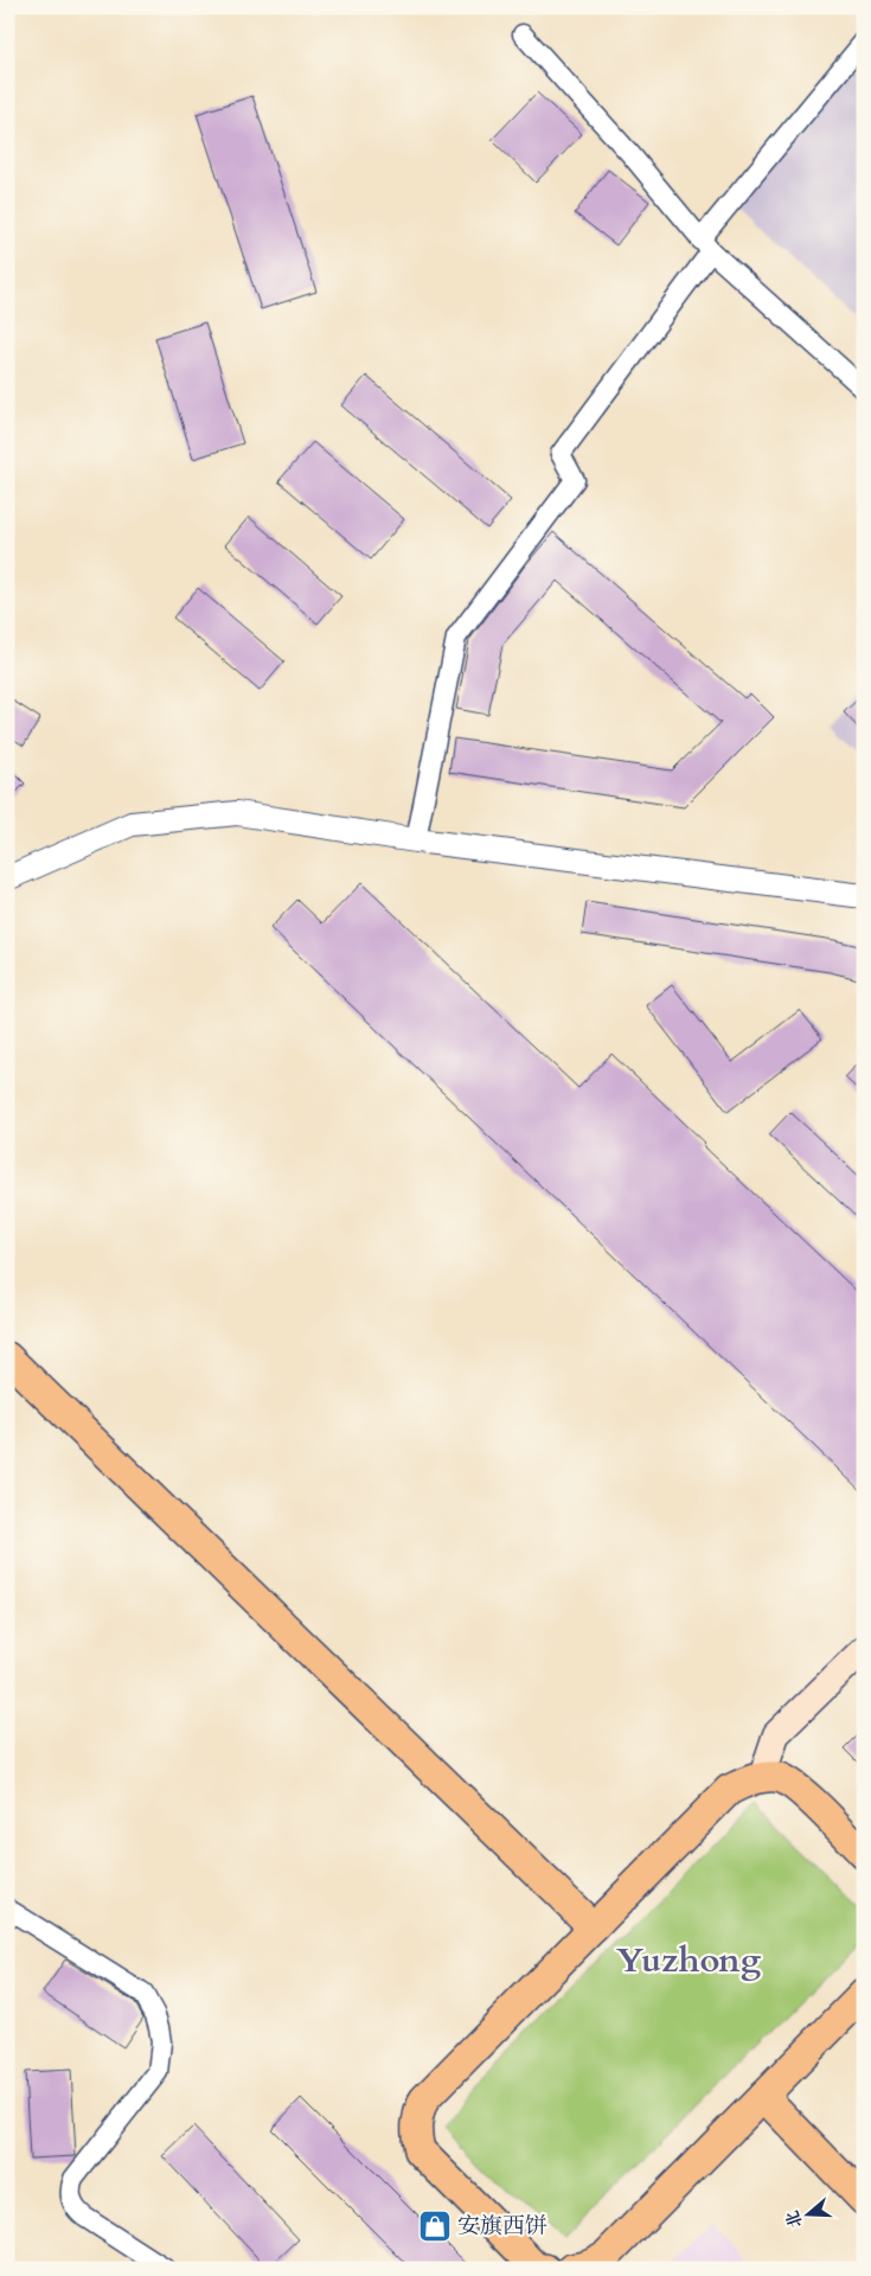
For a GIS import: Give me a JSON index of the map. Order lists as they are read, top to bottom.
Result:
{
  "districts": ["Yuzhong"],
  "places": {
    "shop": ["安旗西饼"]
  },
  "north": "left"
}
